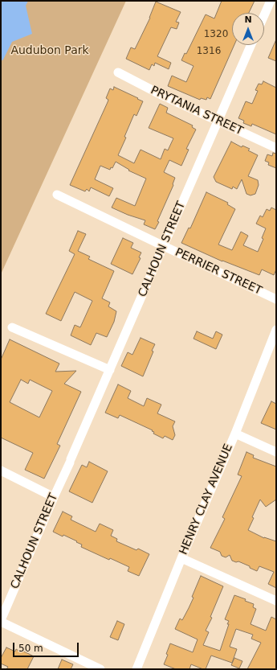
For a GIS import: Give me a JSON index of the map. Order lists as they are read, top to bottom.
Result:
{
  "streets": {
    "street": [
      "PRYTANIA STREET",
      "CALHOUN STREET",
      "PERRIER STREET",
      "HENRY CLAY AVENUE"
    ]
  },
  "crossings": [
    ["PRYTANIA STREET", "CALHOUN STREET"],
    ["CALHOUN STREET", "PERRIER STREET"]
  ],
  "parks": ["Audubon Park"],
  "house_numbers": ["1320", "1316"],
  "scale_bar": "50 m",
  "north": "top"
}
